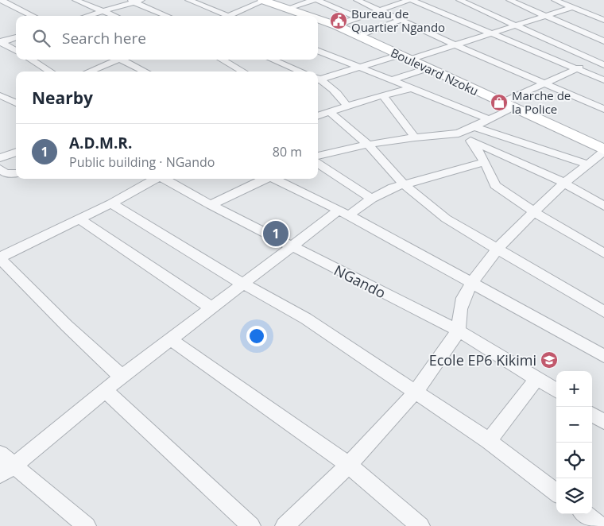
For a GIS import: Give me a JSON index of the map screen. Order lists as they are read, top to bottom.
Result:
{
  "streets": {
    "street": ["Boulevard Nzoku", "NGando"]
  },
  "places": {
    "public building": ["Bureau de Quartier Ngando"],
    "shop": ["Marche de la Police"],
    "school or university": ["Ecole EP6 Kikimi"]
  },
  "page": {
    "search": "Search here",
    "heading": "Nearby",
    "list": [
      {
        "mark": "1",
        "name": "A.D.M.R.",
        "note": "Public building · NGando",
        "value": "80 m"
      }
    ],
    "pins": "1",
    "map_buttons": ["+", "−"]
  }
}
